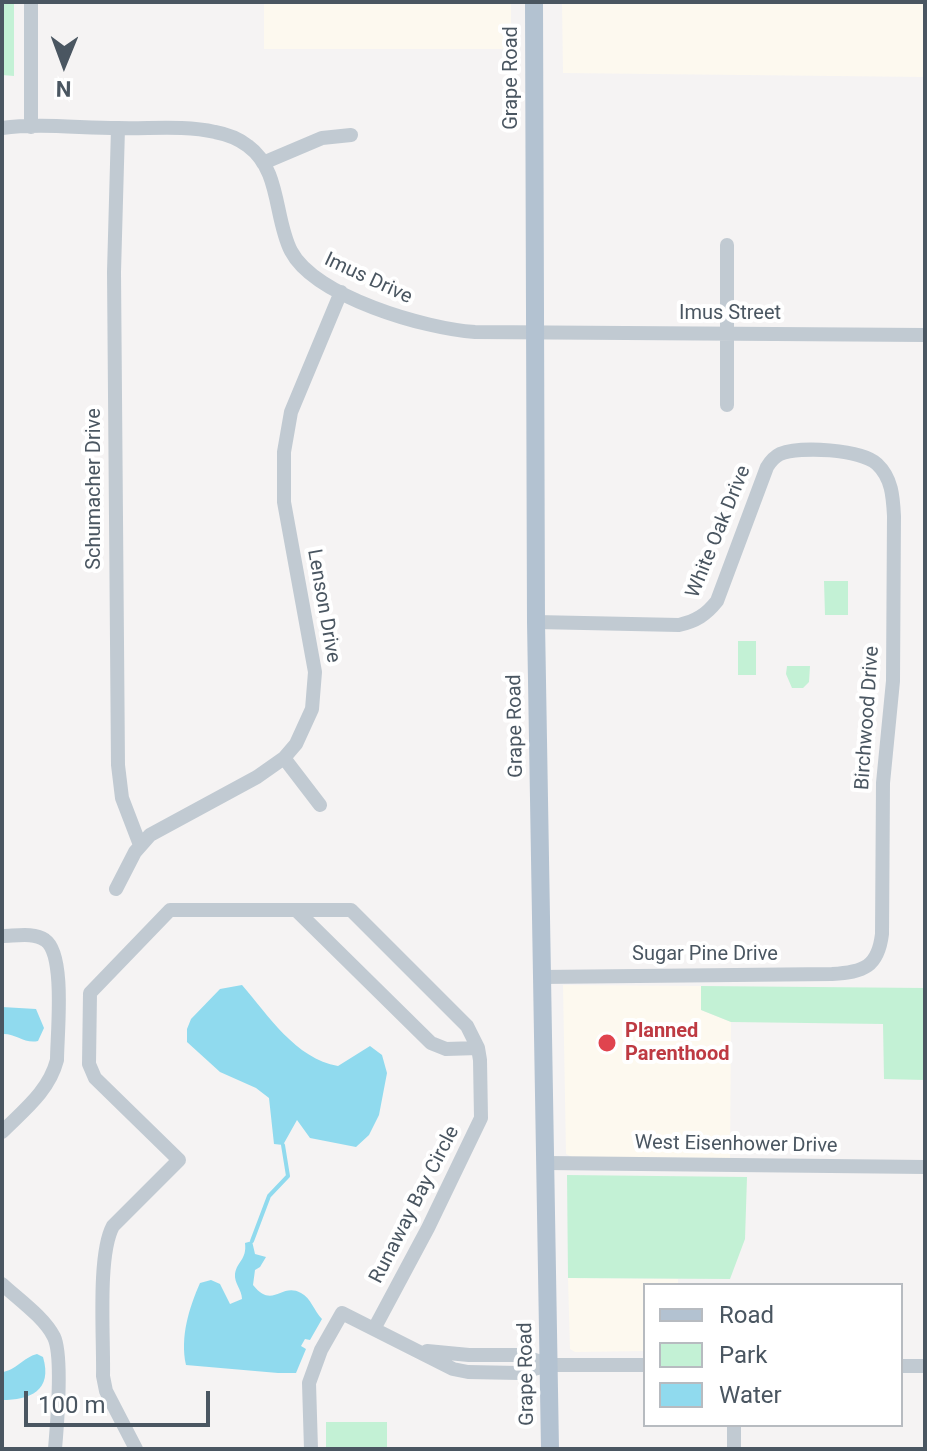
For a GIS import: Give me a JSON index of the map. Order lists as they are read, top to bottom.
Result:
{
  "streets": {
    "main road": ["Grape Road"],
    "street": [
      "Imus Drive",
      "Imus Street",
      "Schumacher Drive",
      "White Oak Drive",
      "Lenson Drive",
      "Birchwood Drive",
      "Sugar Pine Drive",
      "West Eisenhower Drive",
      "Runaway Bay Circle"
    ]
  },
  "crossings": [
    ["Grape Road", "Imus Drive"],
    ["Grape Road", "Imus Street"],
    ["Grape Road", "White Oak Drive"],
    ["Grape Road", "Sugar Pine Drive"],
    ["Grape Road", "West Eisenhower Drive"],
    ["Imus Drive", "Imus Street"],
    ["Imus Drive", "Schumacher Drive"],
    ["Imus Drive", "Lenson Drive"],
    ["Schumacher Drive", "Lenson Drive"],
    ["White Oak Drive", "Birchwood Drive"],
    ["Birchwood Drive", "Sugar Pine Drive"]
  ],
  "places": ["Planned Parenthood"],
  "legend": ["Road", "Park", "Water"],
  "scale_bar": "100 m",
  "north": "bottom"
}
